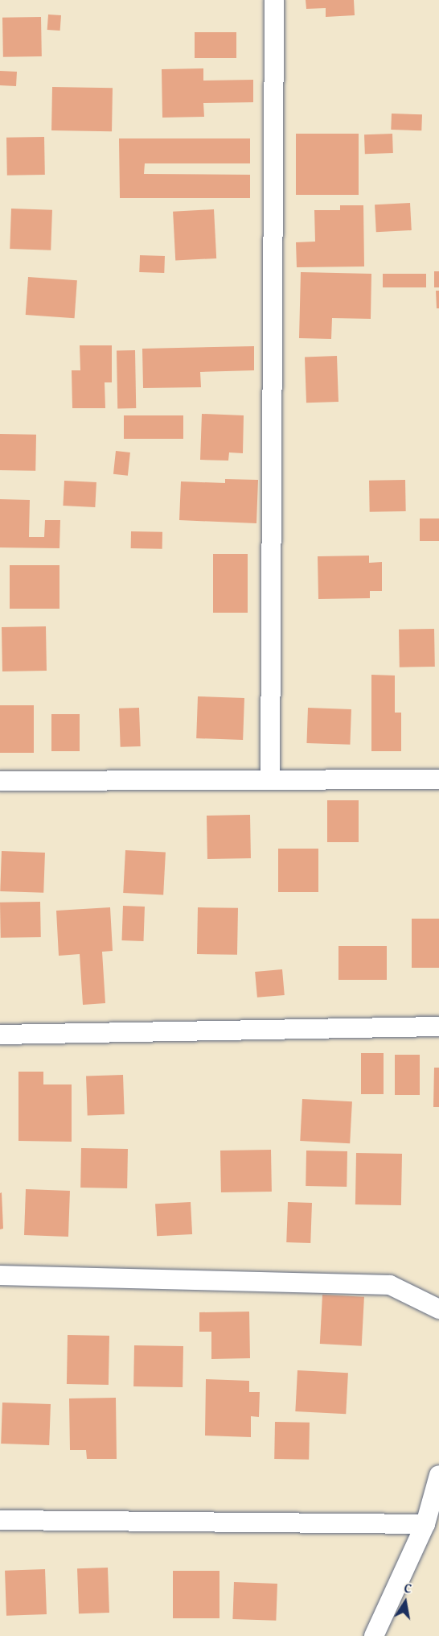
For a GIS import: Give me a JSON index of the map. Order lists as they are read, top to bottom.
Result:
{
  "north": "top"
}
